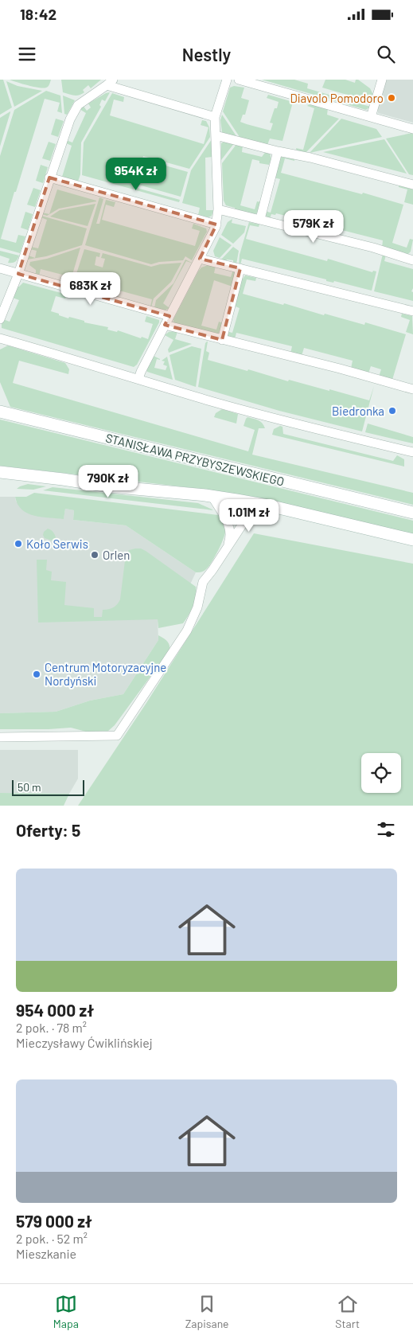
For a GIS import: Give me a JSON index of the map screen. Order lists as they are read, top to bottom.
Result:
{
  "streets": {
    "street": ["STANISŁAWA PRZYBYSZEWSKIEGO"]
  },
  "places": [
    "Diavolo Pomodoro",
    "Biedronka",
    "Koło Serwis",
    "Orlen",
    "Centrum Motoryzacyjne Nordyński"
  ],
  "scale_bar": "50 m",
  "page": {
    "status": "18:42",
    "header": "Nestly",
    "price": [
      "954K zł",
      "579K zł",
      "683K zł",
      "790K zł",
      "1.01M zł"
    ],
    "scale": "50 m",
    "heading": "Oferty: 5",
    "list": [
      {
        "name": "954 000 zł",
        "note": "2 pok. · 78 m² · Mieczysławy Ćwiklińskiej"
      },
      {
        "name": "579 000 zł",
        "note": "2 pok. · 52 m² · Mieszkanie"
      }
    ],
    "tabs": ["Mapa", "Zapisane", "Start"]
  }
}
